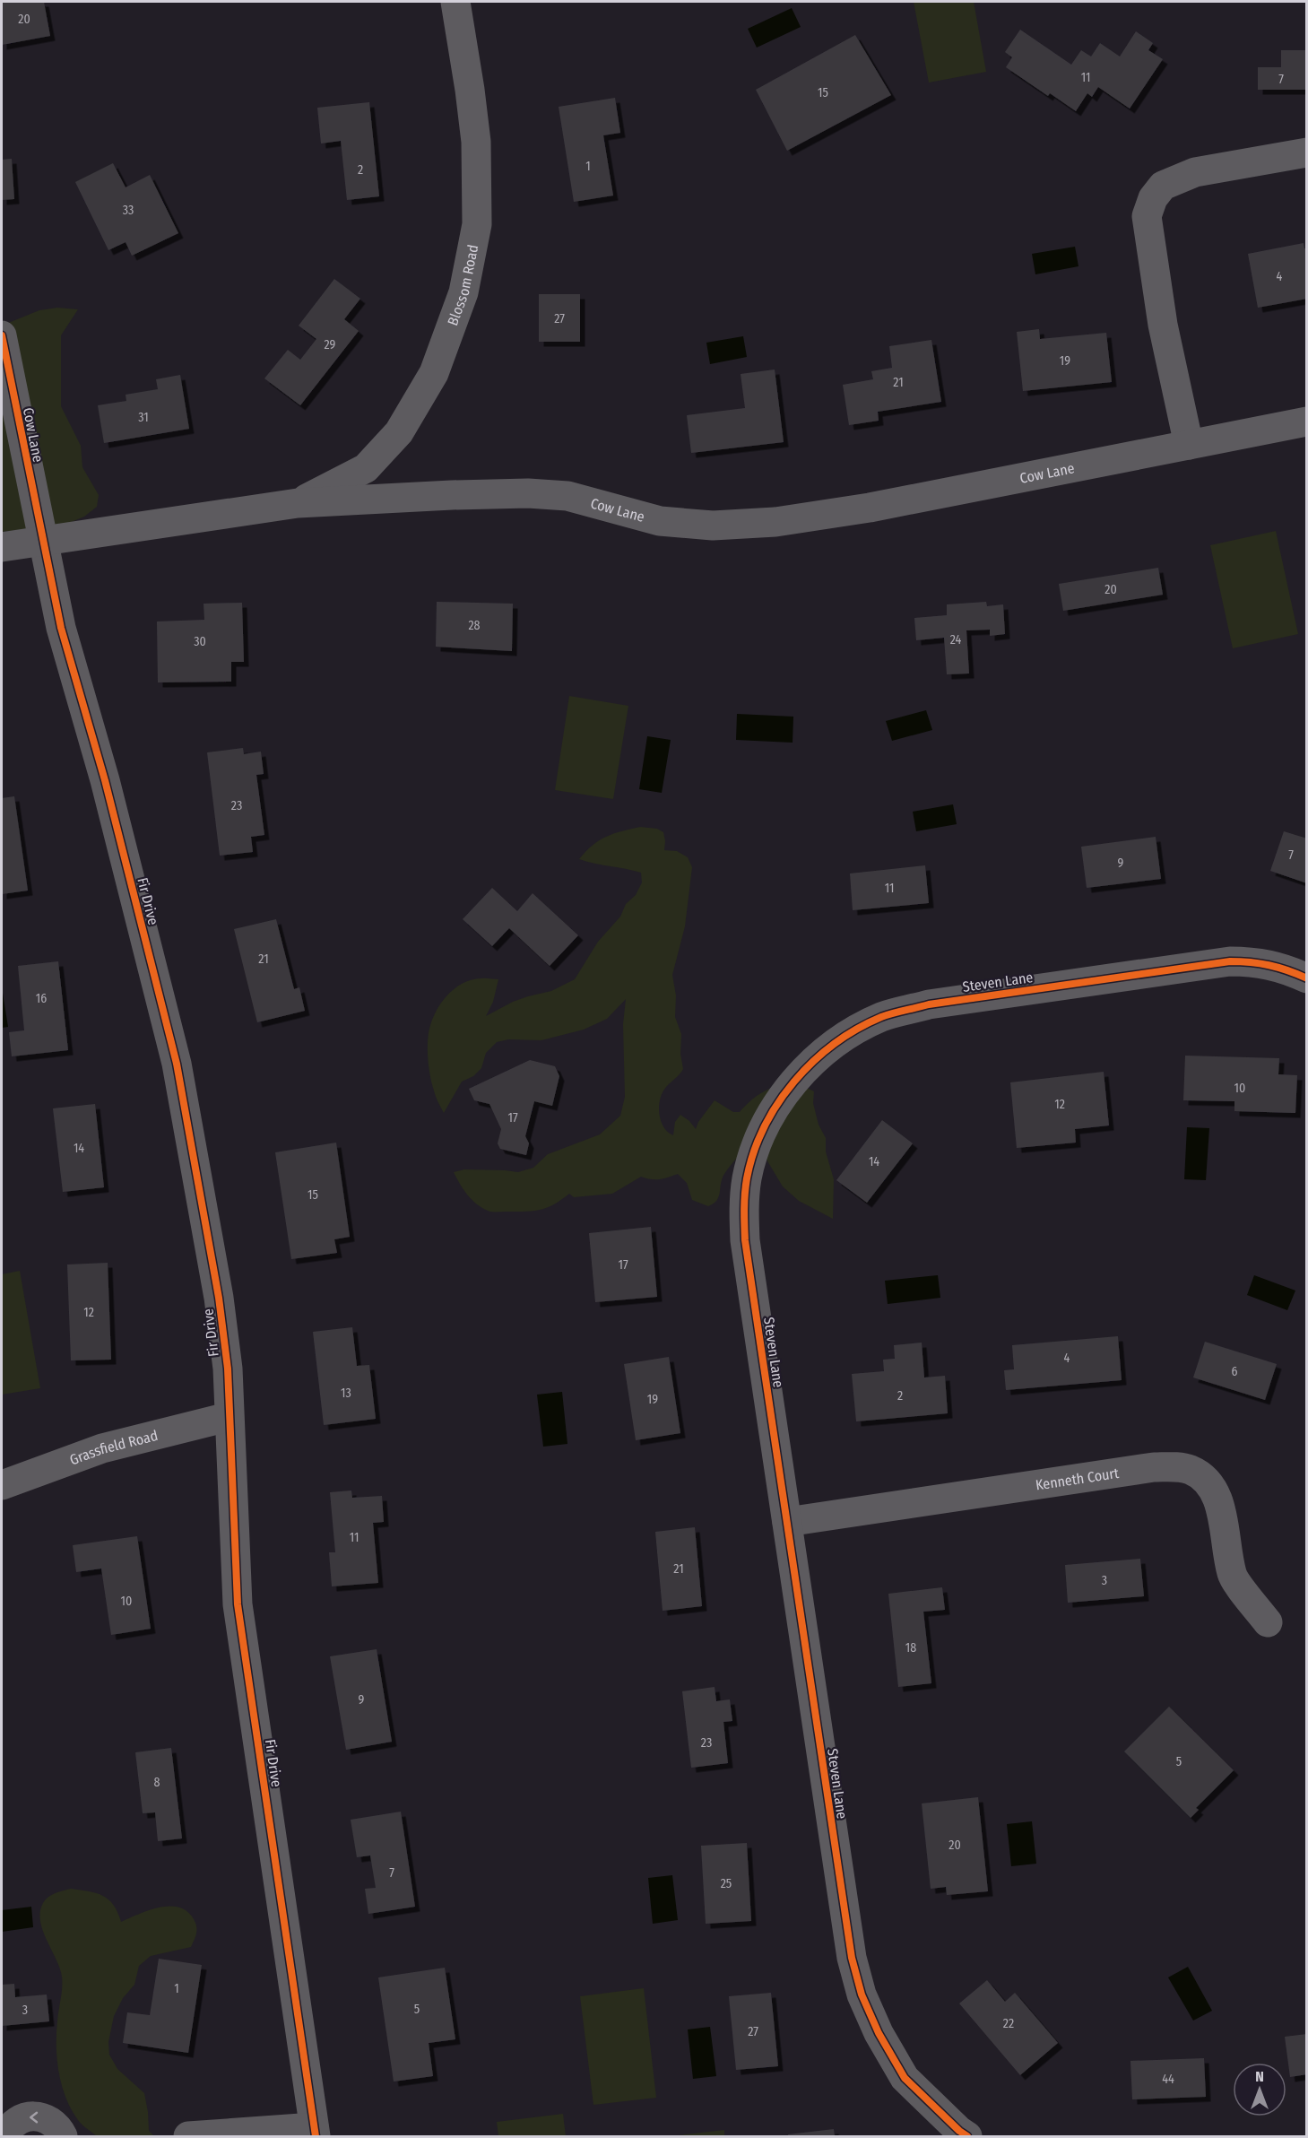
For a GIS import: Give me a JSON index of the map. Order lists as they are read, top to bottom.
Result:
{
  "streets": {
    "street": [
      "Blossom Road",
      "Cow Lane",
      "Fir Drive",
      "Steven Lane",
      "Grassfield Road",
      "Kenneth Court"
    ]
  },
  "crossings": [
    ["Blossom Road", "Cow Lane"],
    ["Cow Lane", "Fir Drive"],
    ["Fir Drive", "Grassfield Road"],
    ["Steven Lane", "Kenneth Court"]
  ],
  "house_numbers": [
    "20",
    "11",
    "7",
    "15",
    "1",
    "2",
    "33",
    "4",
    "27",
    "29",
    "19",
    "21",
    "31",
    "20",
    "28",
    "24",
    "30",
    "23",
    "7",
    "9",
    "11",
    "21",
    "16",
    "10",
    "12",
    "17",
    "14",
    "14",
    "15",
    "17",
    "12",
    "4",
    "6",
    "13",
    "2",
    "19",
    "11",
    "21",
    "3",
    "10",
    "18",
    "9",
    "23",
    "5",
    "8",
    "20",
    "7",
    "25",
    "1",
    "5",
    "3",
    "22",
    "27",
    "44"
  ],
  "north": "top"
}
